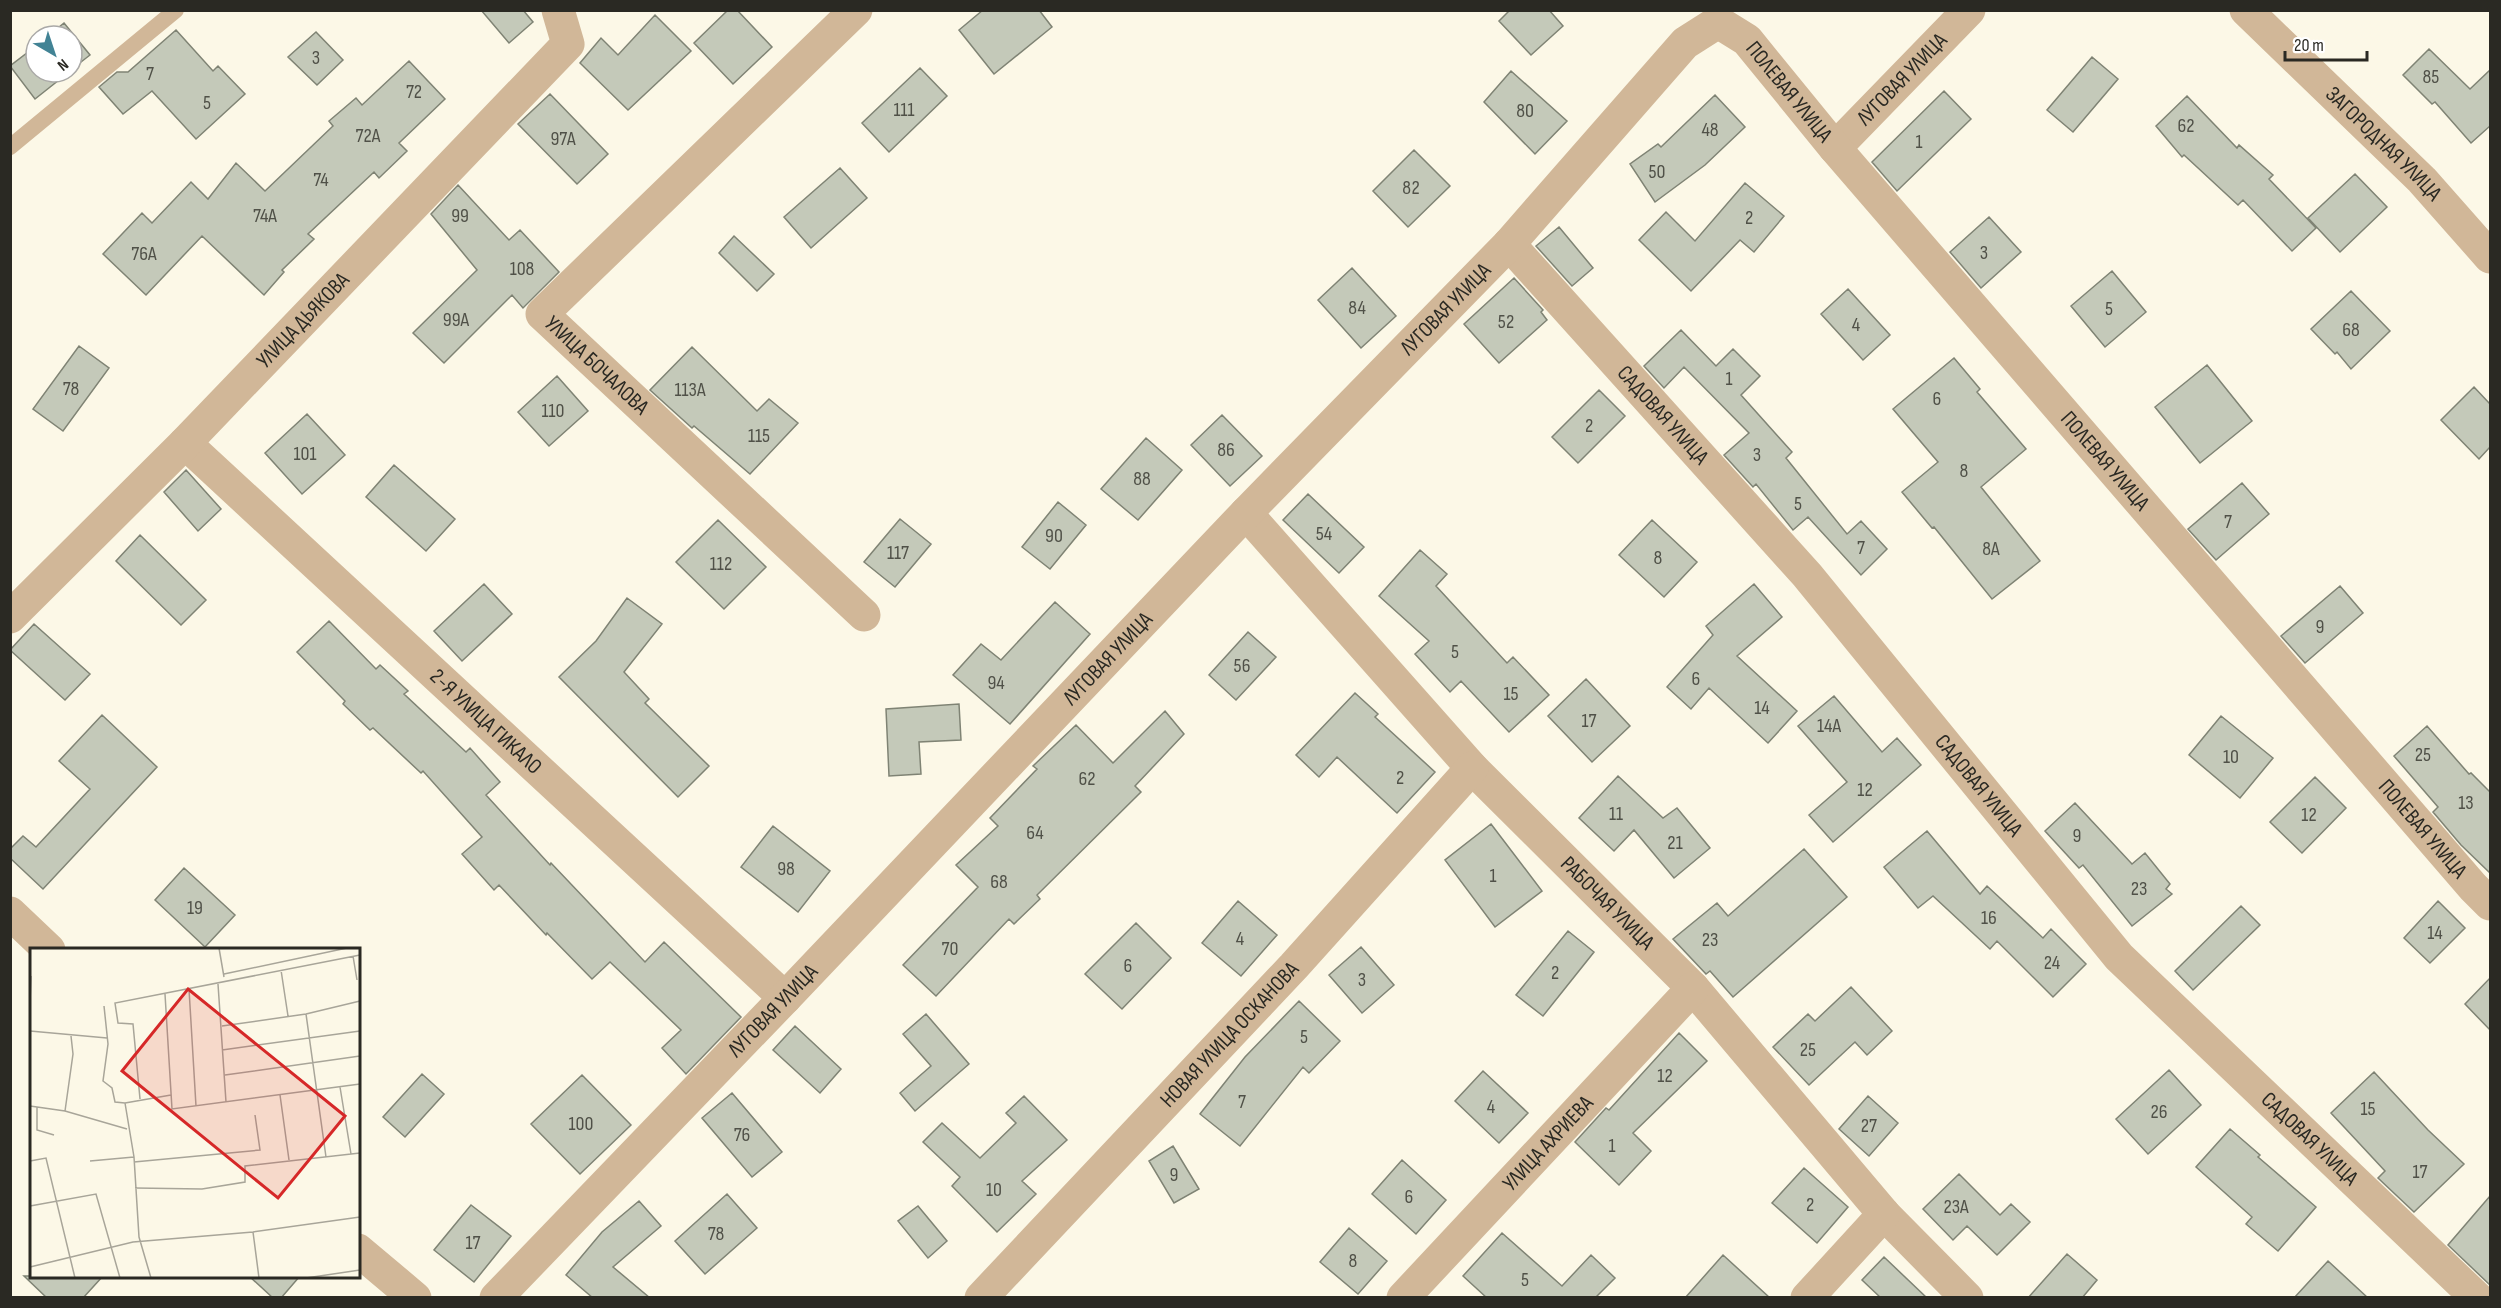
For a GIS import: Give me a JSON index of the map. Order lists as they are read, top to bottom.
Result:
{
  "streets": {
    "street": [
      "ЛУГОВАЯ УЛИЦА",
      "ПОЛЕВАЯ УЛИЦА",
      "ЗАГОРОДНАЯ УЛИЦА",
      "УЛИЦА ДЬЯКОВА",
      "УЛИЦА БОЧАЛОВА",
      "САДОВАЯ УЛИЦА",
      "2-Я УЛИЦА ГИКАЛО",
      "РАБОЧАЯ УЛИЦА",
      "НОВАЯ УЛИЦА ОСКАНОВА",
      "УЛИЦА АХРИЕВА"
    ]
  },
  "crossings": [
    ["ЛУГОВАЯ УЛИЦА", "ПОЛЕВАЯ УЛИЦА"],
    ["ЛУГОВАЯ УЛИЦА", "САДОВАЯ УЛИЦА"],
    ["ЛУГОВАЯ УЛИЦА", "2-Я УЛИЦА ГИКАЛО"],
    ["ЛУГОВАЯ УЛИЦА", "РАБОЧАЯ УЛИЦА"],
    ["УЛИЦА ДЬЯКОВА", "2-Я УЛИЦА ГИКАЛО"],
    ["РАБОЧАЯ УЛИЦА", "НОВАЯ УЛИЦА ОСКАНОВА"],
    ["РАБОЧАЯ УЛИЦА", "УЛИЦА АХРИЕВА"]
  ],
  "house_numbers": [
    "3",
    "7",
    "85",
    "72",
    "5",
    "111",
    "80",
    "62",
    "48",
    "72А",
    "97А",
    "1",
    "50",
    "74",
    "82",
    "74А",
    "99",
    "2",
    "3",
    "76А",
    "108",
    "84",
    "5",
    "99А",
    "52",
    "4",
    "68",
    "1",
    "78",
    "113А",
    "6",
    "110",
    "2",
    "115",
    "86",
    "101",
    "3",
    "8",
    "88",
    "5",
    "7",
    "54",
    "90",
    "7",
    "8А",
    "117",
    "8",
    "112",
    "9",
    "5",
    "56",
    "6",
    "94",
    "15",
    "14",
    "17",
    "14А",
    "25",
    "10",
    "2",
    "62",
    "12",
    "13",
    "11",
    "12",
    "64",
    "9",
    "21",
    "98",
    "1",
    "68",
    "23",
    "19",
    "16",
    "14",
    "4",
    "23",
    "70",
    "24",
    "6",
    "2",
    "3",
    "5",
    "25",
    "12",
    "7",
    "4",
    "15",
    "26",
    "100",
    "27",
    "76",
    "1",
    "17",
    "9",
    "10",
    "6",
    "2",
    "23А",
    "78",
    "17",
    "8",
    "5"
  ],
  "scale_bar": "20 m",
  "north": "bottom right"
}
